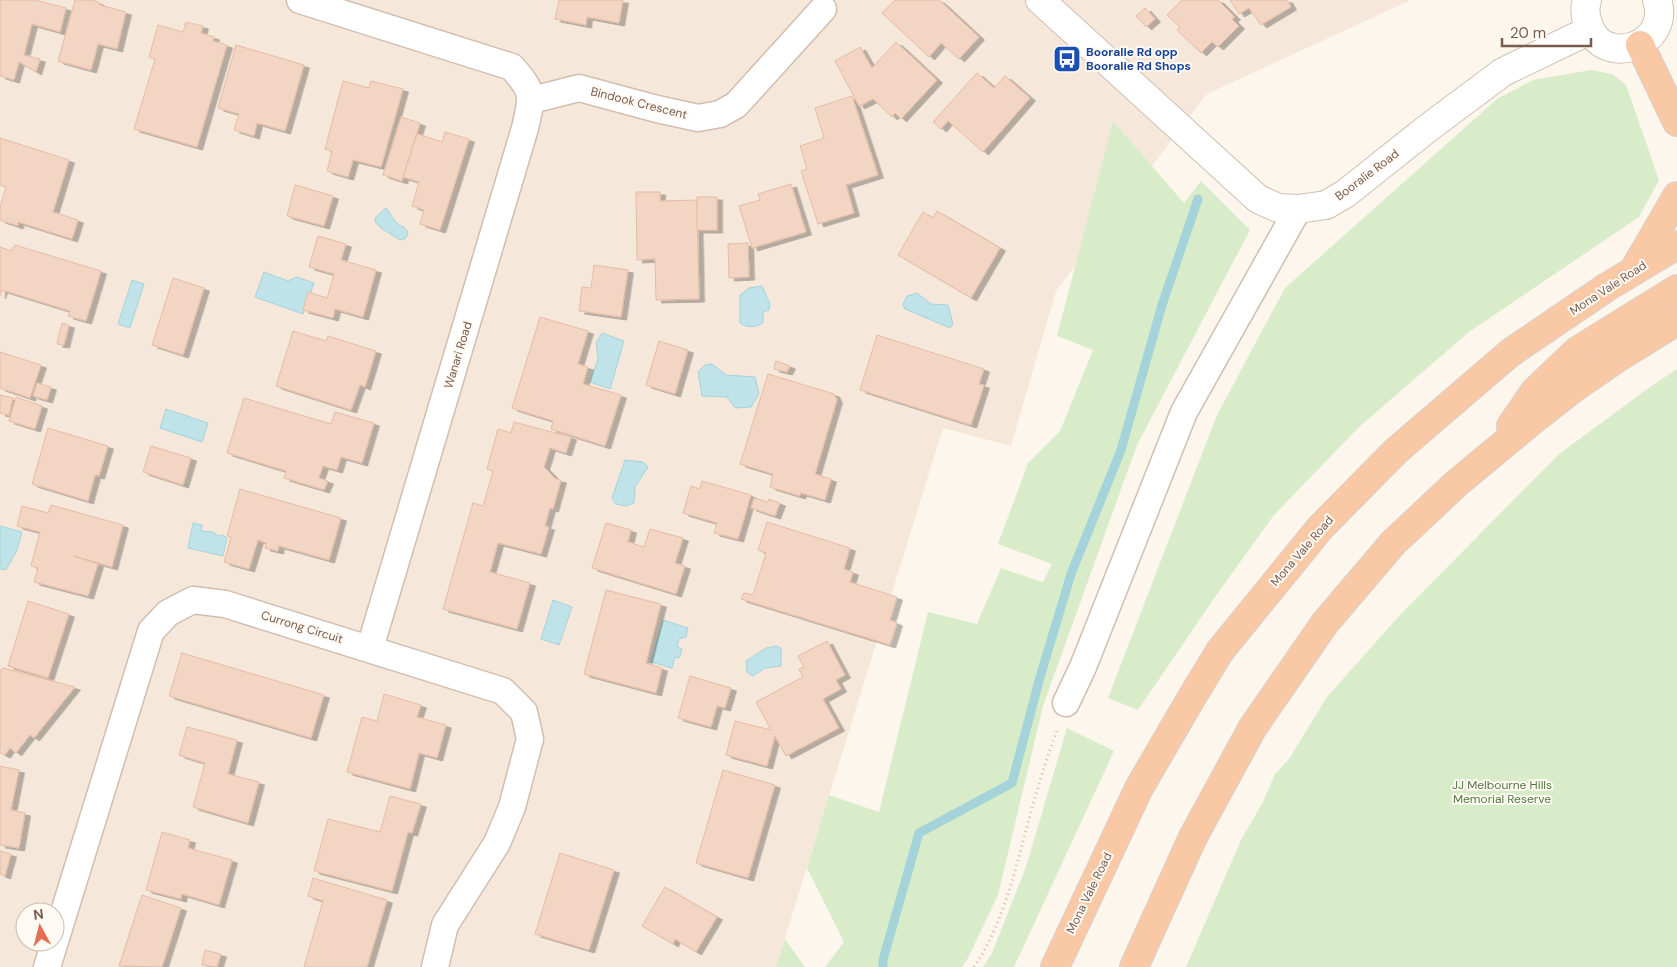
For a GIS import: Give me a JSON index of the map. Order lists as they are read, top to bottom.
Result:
{
  "streets": {
    "highway": ["Mona Vale Road"],
    "street": [
      "Bindook Crescent",
      "Booralie Road",
      "Wanari Road",
      "Currong Circuit"
    ]
  },
  "crossings": [
    ["Bindook Crescent", "Wanari Road"],
    ["Wanari Road", "Currong Circuit"]
  ],
  "parks": ["JJ Melbourne Hills Memorial Reserve"],
  "places": {
    "bus stop": ["Booralie Rd opp Booralie Rd Shops"]
  },
  "scale_bar": "20 m",
  "north": "top"
}
